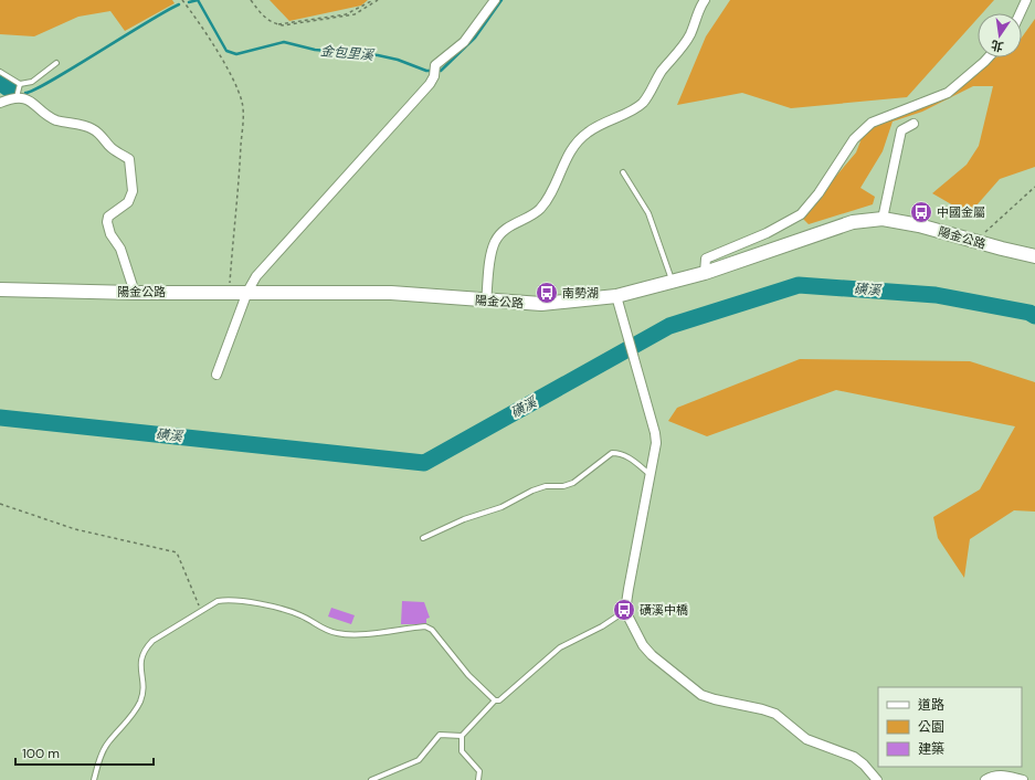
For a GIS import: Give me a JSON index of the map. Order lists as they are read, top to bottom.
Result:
{
  "streets": {
    "main road": ["陽金公路"]
  },
  "water": ["金包里溪", "磺溪"],
  "places": {
    "bus stop": ["中國金屬", "南勢湖", "磺溪中橋"]
  },
  "legend": ["道路", "公園", "建築"],
  "scale_bar": "100 m",
  "north": "bottom"
}
